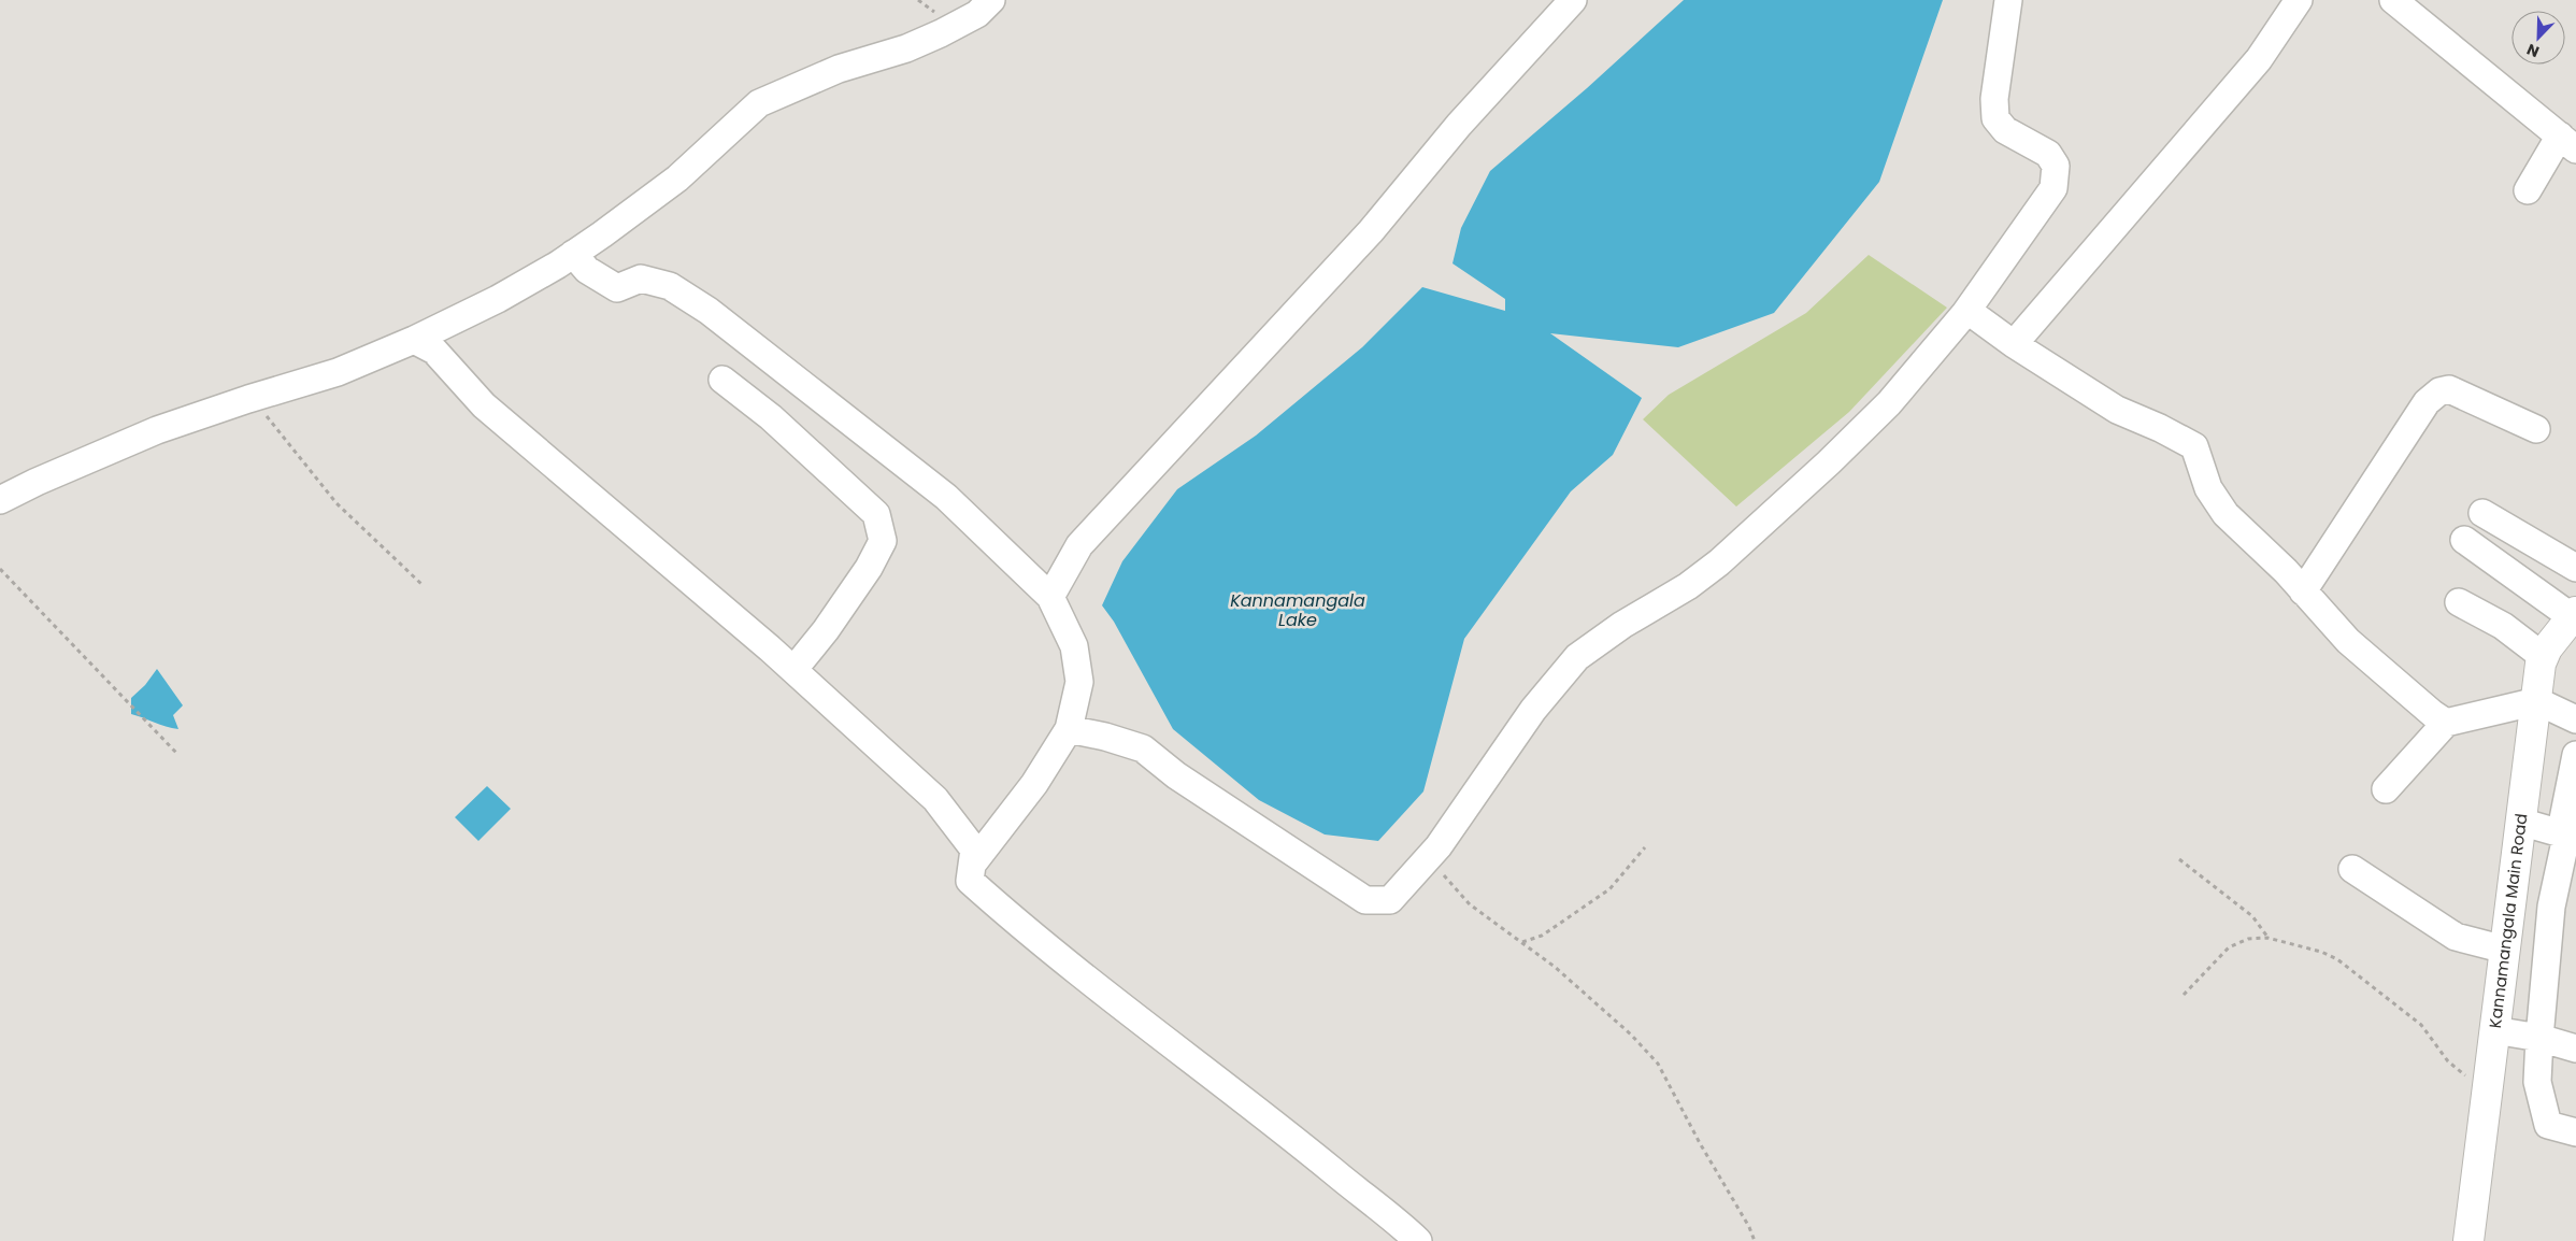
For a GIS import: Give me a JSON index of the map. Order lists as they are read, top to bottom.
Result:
{
  "streets": {
    "main road": ["Kannamangala Main Road"]
  },
  "water": ["Kannamangala Lake"],
  "north": "bottom left"
}
